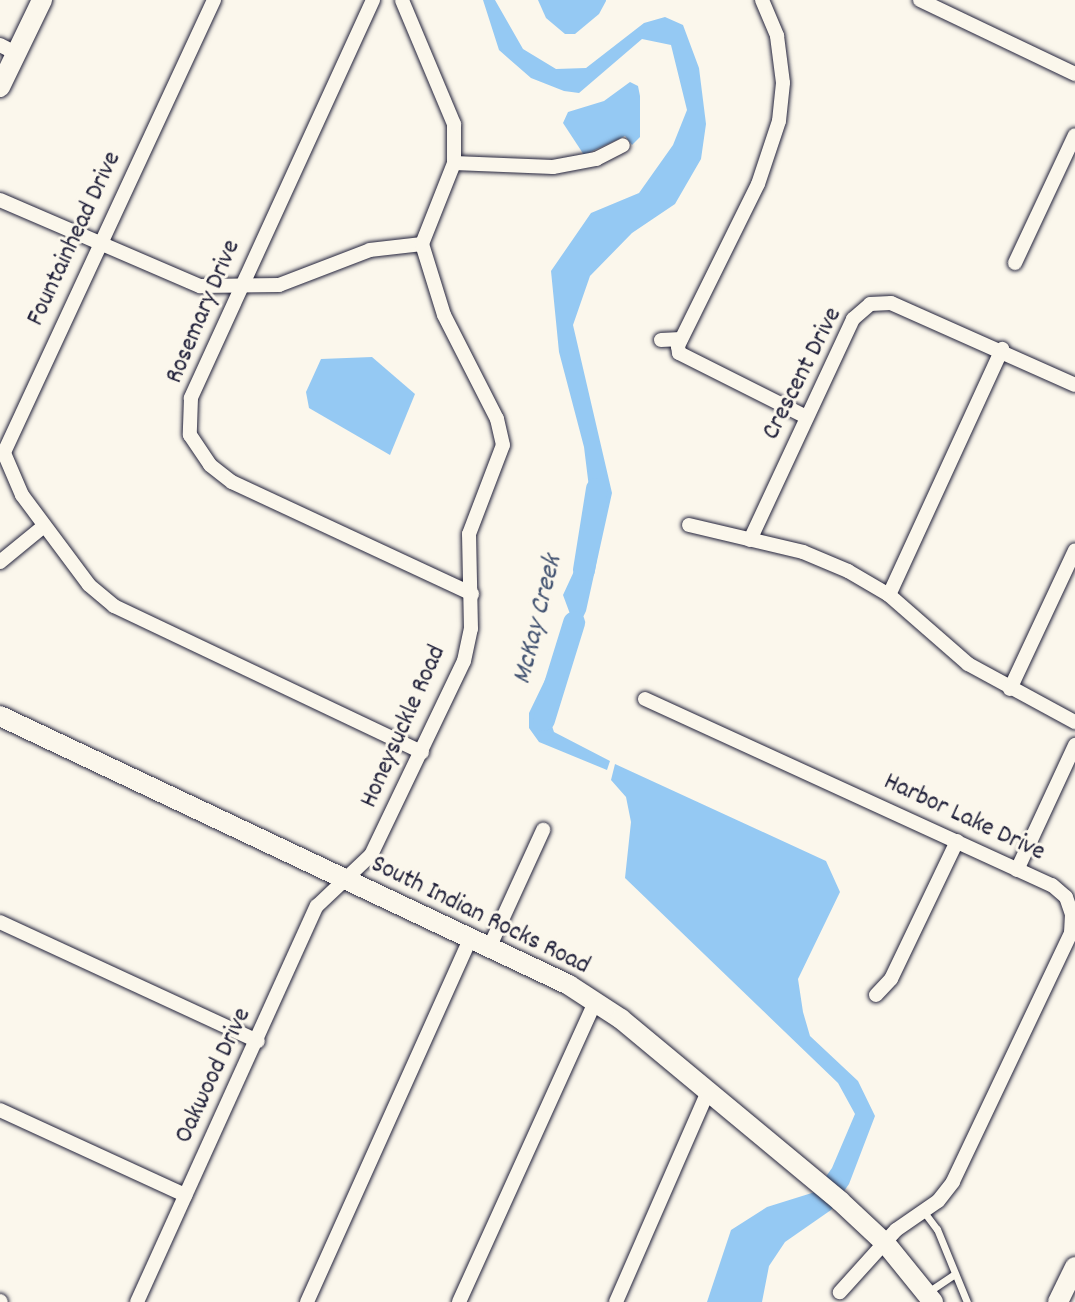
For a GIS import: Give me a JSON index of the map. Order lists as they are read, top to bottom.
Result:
{
  "streets": {
    "street": [
      "Fountainhead Drive",
      "Rosemary Drive",
      "Crescent Drive",
      "Honeysuckle Road",
      "Harbor Lake Drive",
      "South Indian Rocks Road",
      "Oakwood Drive"
    ]
  },
  "crossings": [
    ["Fountainhead Drive", "Honeysuckle Road"],
    ["Rosemary Drive", "Honeysuckle Road"],
    ["Honeysuckle Road", "South Indian Rocks Road"],
    ["Honeysuckle Road", "Oakwood Drive"],
    ["Harbor Lake Drive", "South Indian Rocks Road"],
    ["South Indian Rocks Road", "Oakwood Drive"]
  ],
  "water": ["McKay Creek"]
}
